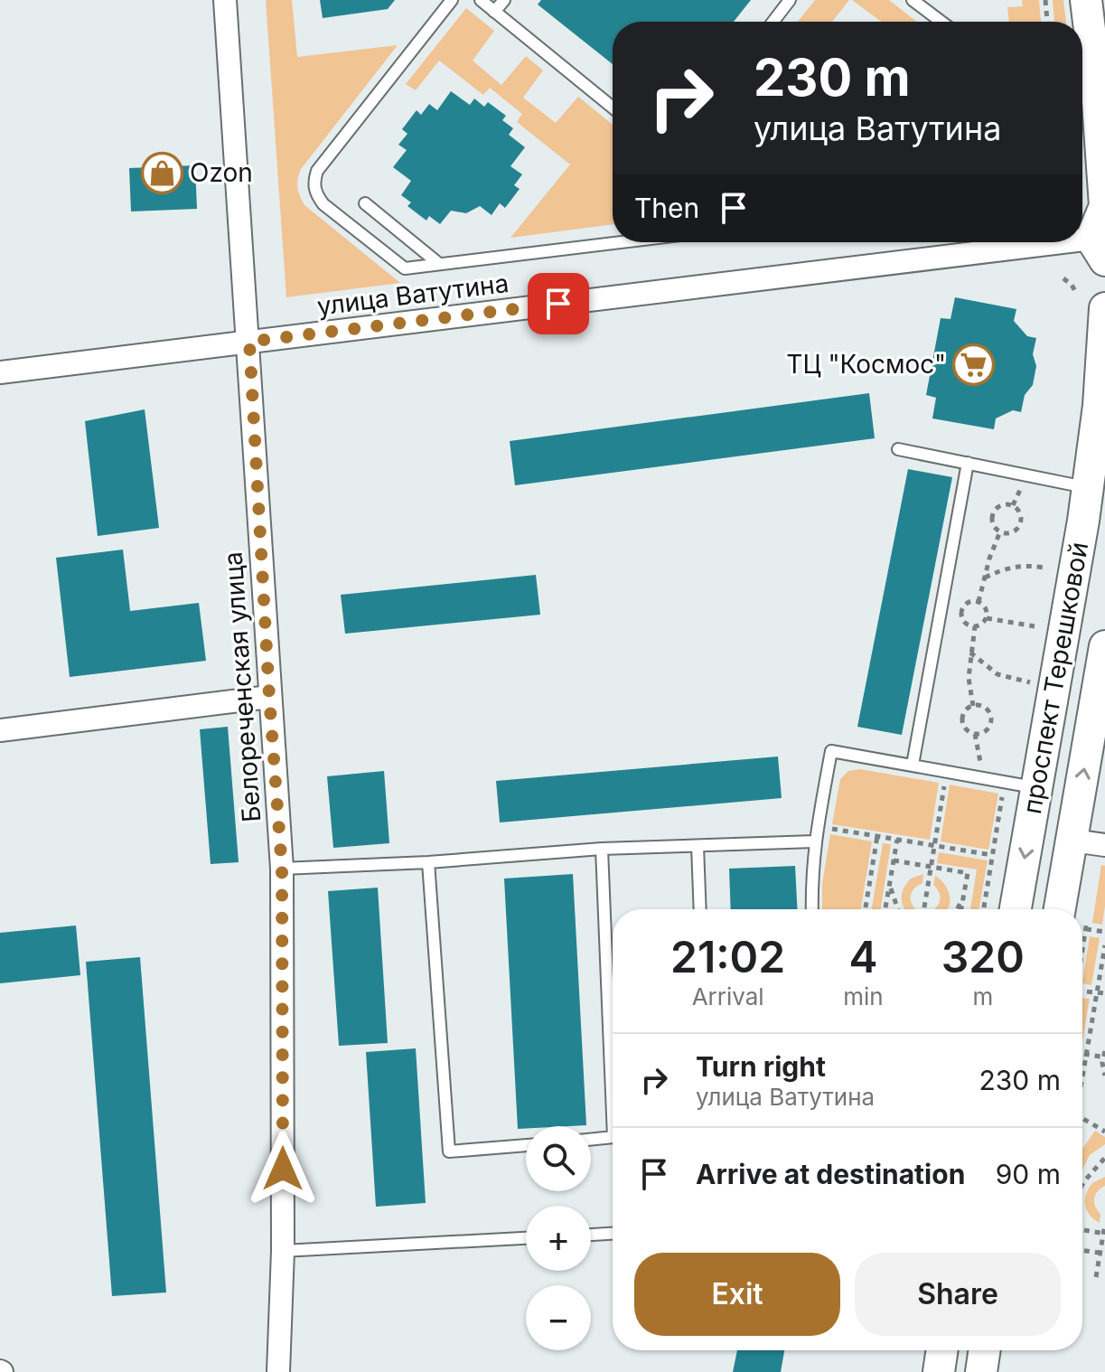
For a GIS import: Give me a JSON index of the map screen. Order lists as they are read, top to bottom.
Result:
{
  "streets": {
    "main road": ["проспект Терешковой"],
    "street": ["улица Ватутина", "Белореченская улица"]
  },
  "crossings": [
    ["улица Ватутина", "Белореченская улица"]
  ],
  "places": {
    "shop": ["Ozon"],
    "supermarket": ["ТЦ \"Космос\""]
  },
  "page": {
    "turn": ["230 m", "улица Ватутина"],
    "then": "Then",
    "eta": [
      "21:02",
      "Arrival",
      "4",
      "min",
      "320",
      "m"
    ],
    "list": [
      {
        "name": "Turn right",
        "note": "улица Ватутина",
        "value": "230 m"
      },
      {
        "name": "Arrive at destination",
        "value": "90 m"
      }
    ],
    "map_buttons": ["+", "−"],
    "buttons": ["Exit", "Share"]
  }
}
